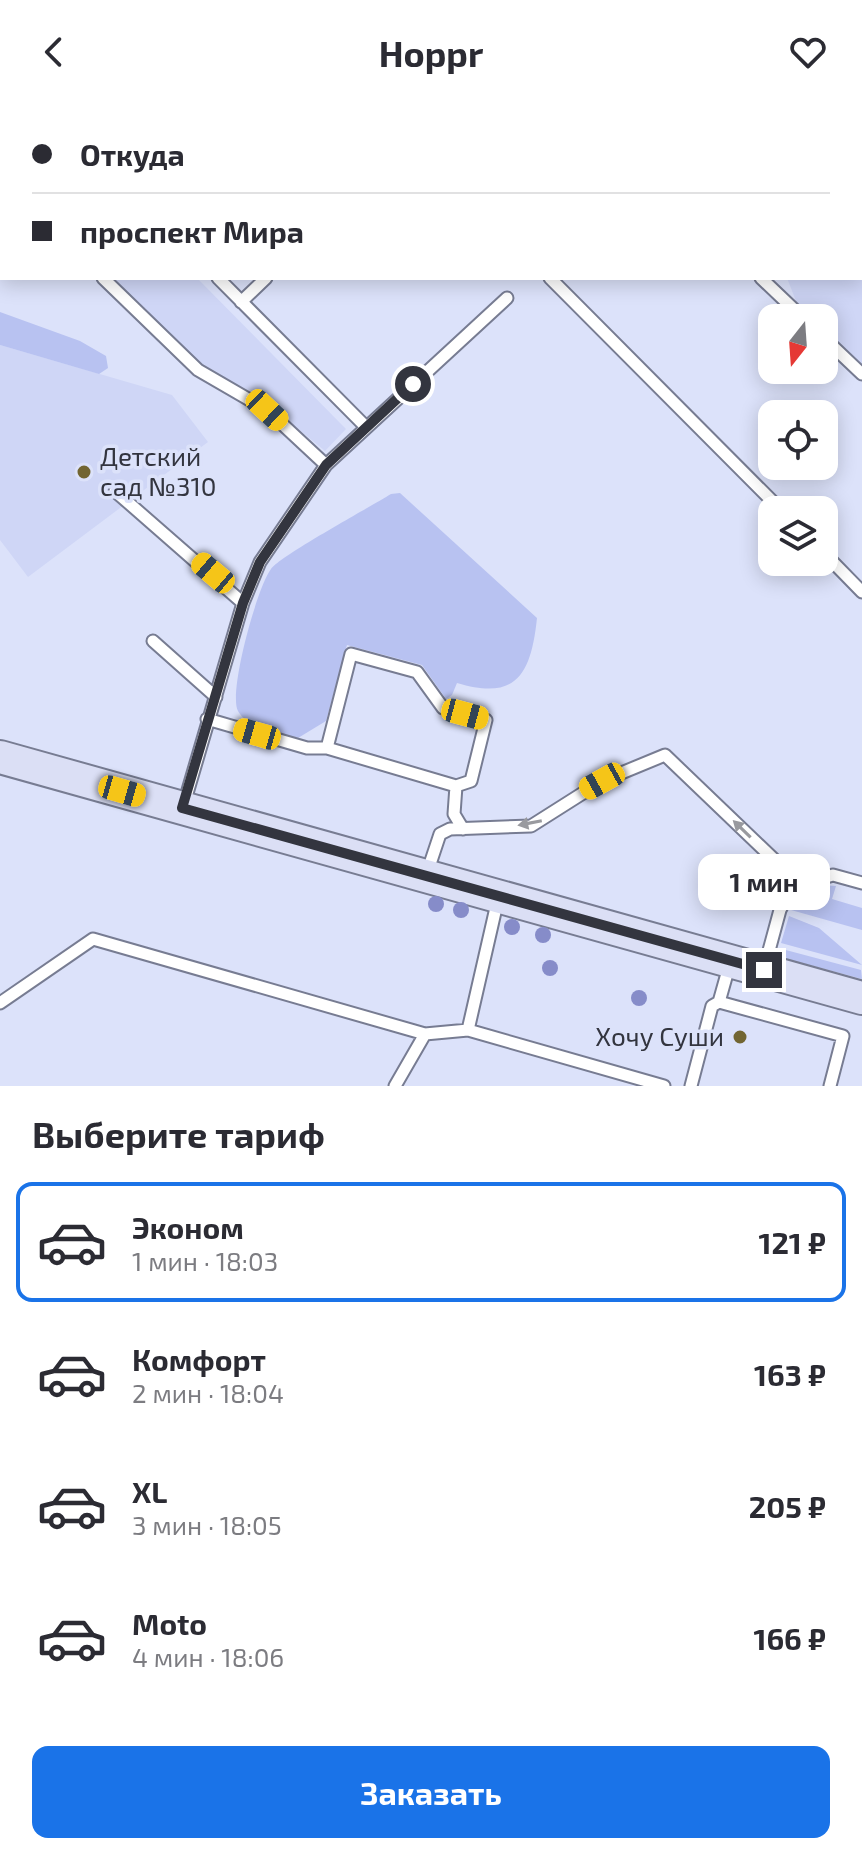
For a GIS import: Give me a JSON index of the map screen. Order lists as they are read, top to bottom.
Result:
{
  "places": ["Детский сад №310", "Хочу Суши"],
  "north": "bottom",
  "page": {
    "header": "Hoppr",
    "banner": ["Откуда", "проспект Мира"],
    "bubble": "1 мин",
    "heading": "Выберите тариф",
    "list": [
      {
        "name": "Эконом",
        "note": "1 мин · 18:03",
        "value": "121 ₽"
      },
      {
        "name": "Комфорт",
        "note": "2 мин · 18:04",
        "value": "163 ₽"
      },
      {
        "name": "XL",
        "note": "3 мин · 18:05",
        "value": "205 ₽"
      },
      {
        "name": "Moto",
        "note": "4 мин · 18:06",
        "value": "166 ₽"
      }
    ],
    "buttons": "Заказать"
  }
}
